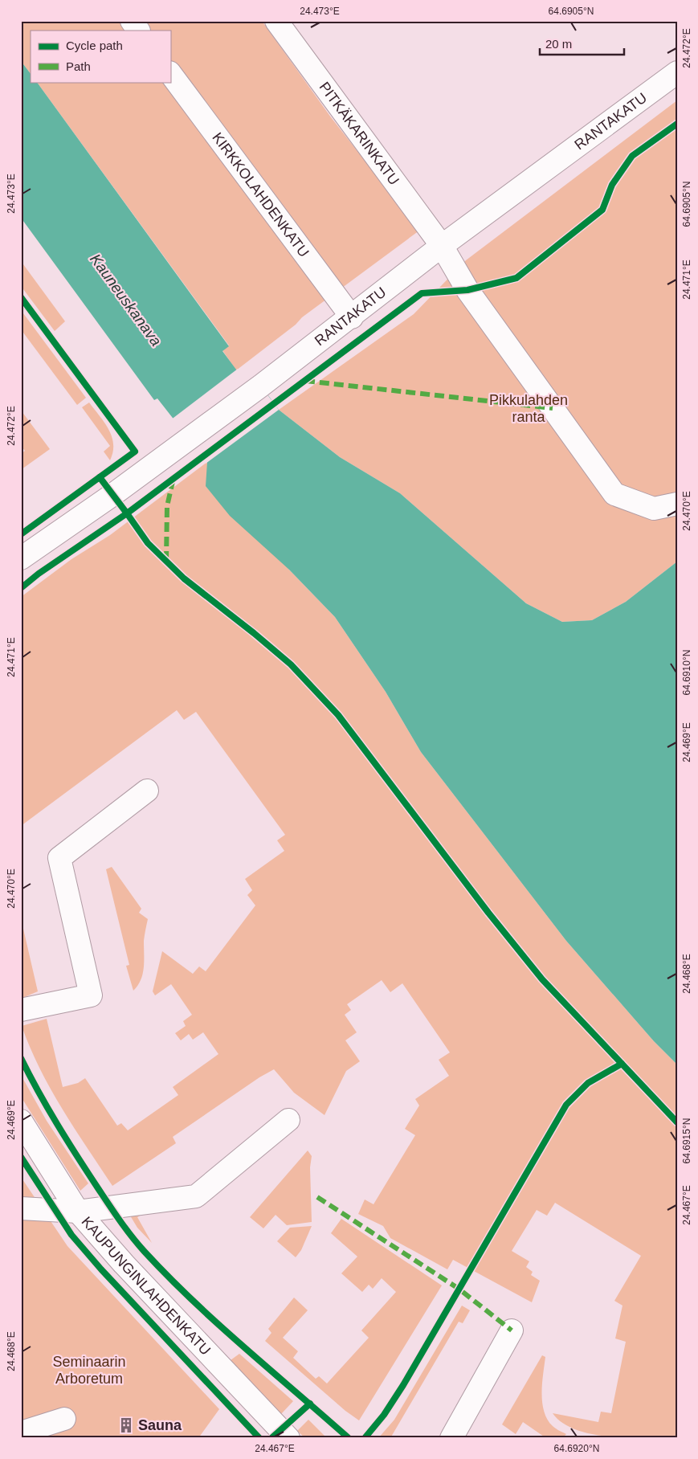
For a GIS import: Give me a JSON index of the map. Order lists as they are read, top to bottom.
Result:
{
  "streets": {
    "street": [
      "RANTAKATU",
      "PITKÄKARINKATU",
      "KIRKKOLAHDENKATU",
      "KAUPUNGINLAHDENKATU"
    ]
  },
  "crossings": [
    ["RANTAKATU", "PITKÄKARINKATU"],
    ["RANTAKATU", "KIRKKOLAHDENKATU"]
  ],
  "water": ["Kauneuskanava"],
  "parks": ["Pikkulahden ranta", "Seminaarin Arboretum"],
  "places": {
    "building": ["Sauna"]
  },
  "legend": ["Cycle path", "Path"],
  "scale_bar": "20 m",
  "coordinates": [
    "24.473°E",
    "64.6905°N",
    "24.472°E",
    "24.471°E",
    "24.470°E",
    "64.6910°N",
    "24.469°E",
    "24.468°E",
    "64.6915°N",
    "24.467°E",
    "64.6920°N"
  ]
}
